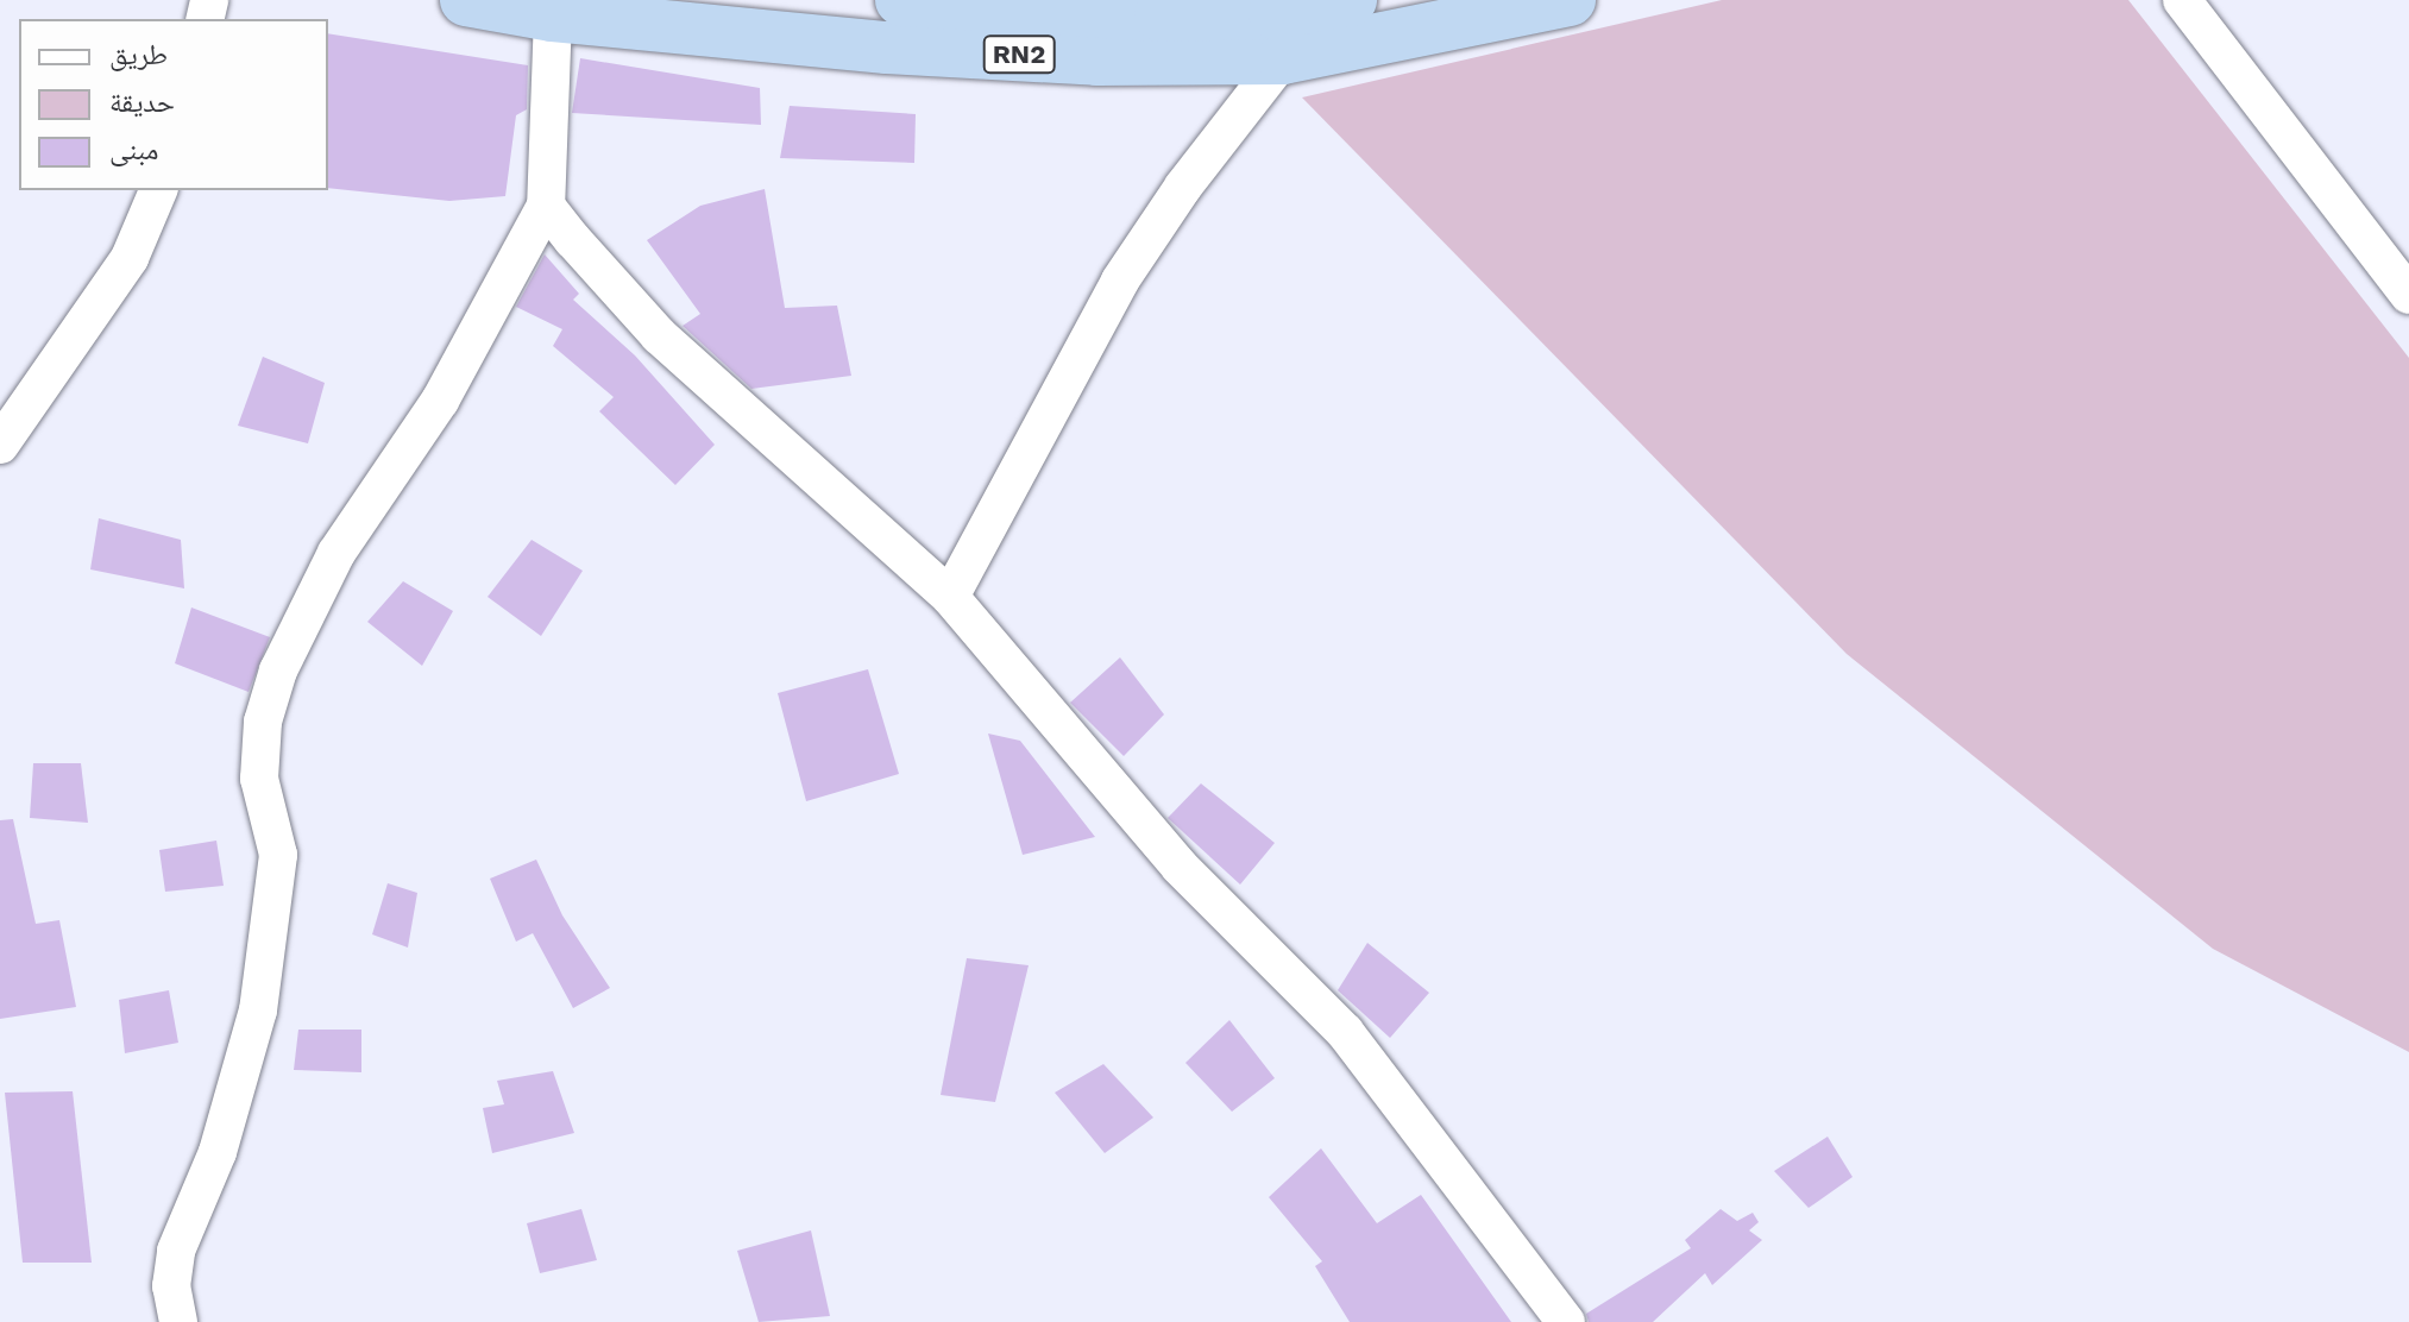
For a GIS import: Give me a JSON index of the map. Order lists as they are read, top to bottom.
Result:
{
  "streets": {
    "highway": ["RN2"]
  },
  "legend": ["طريق", "حديقة", "مبنى"]
}
